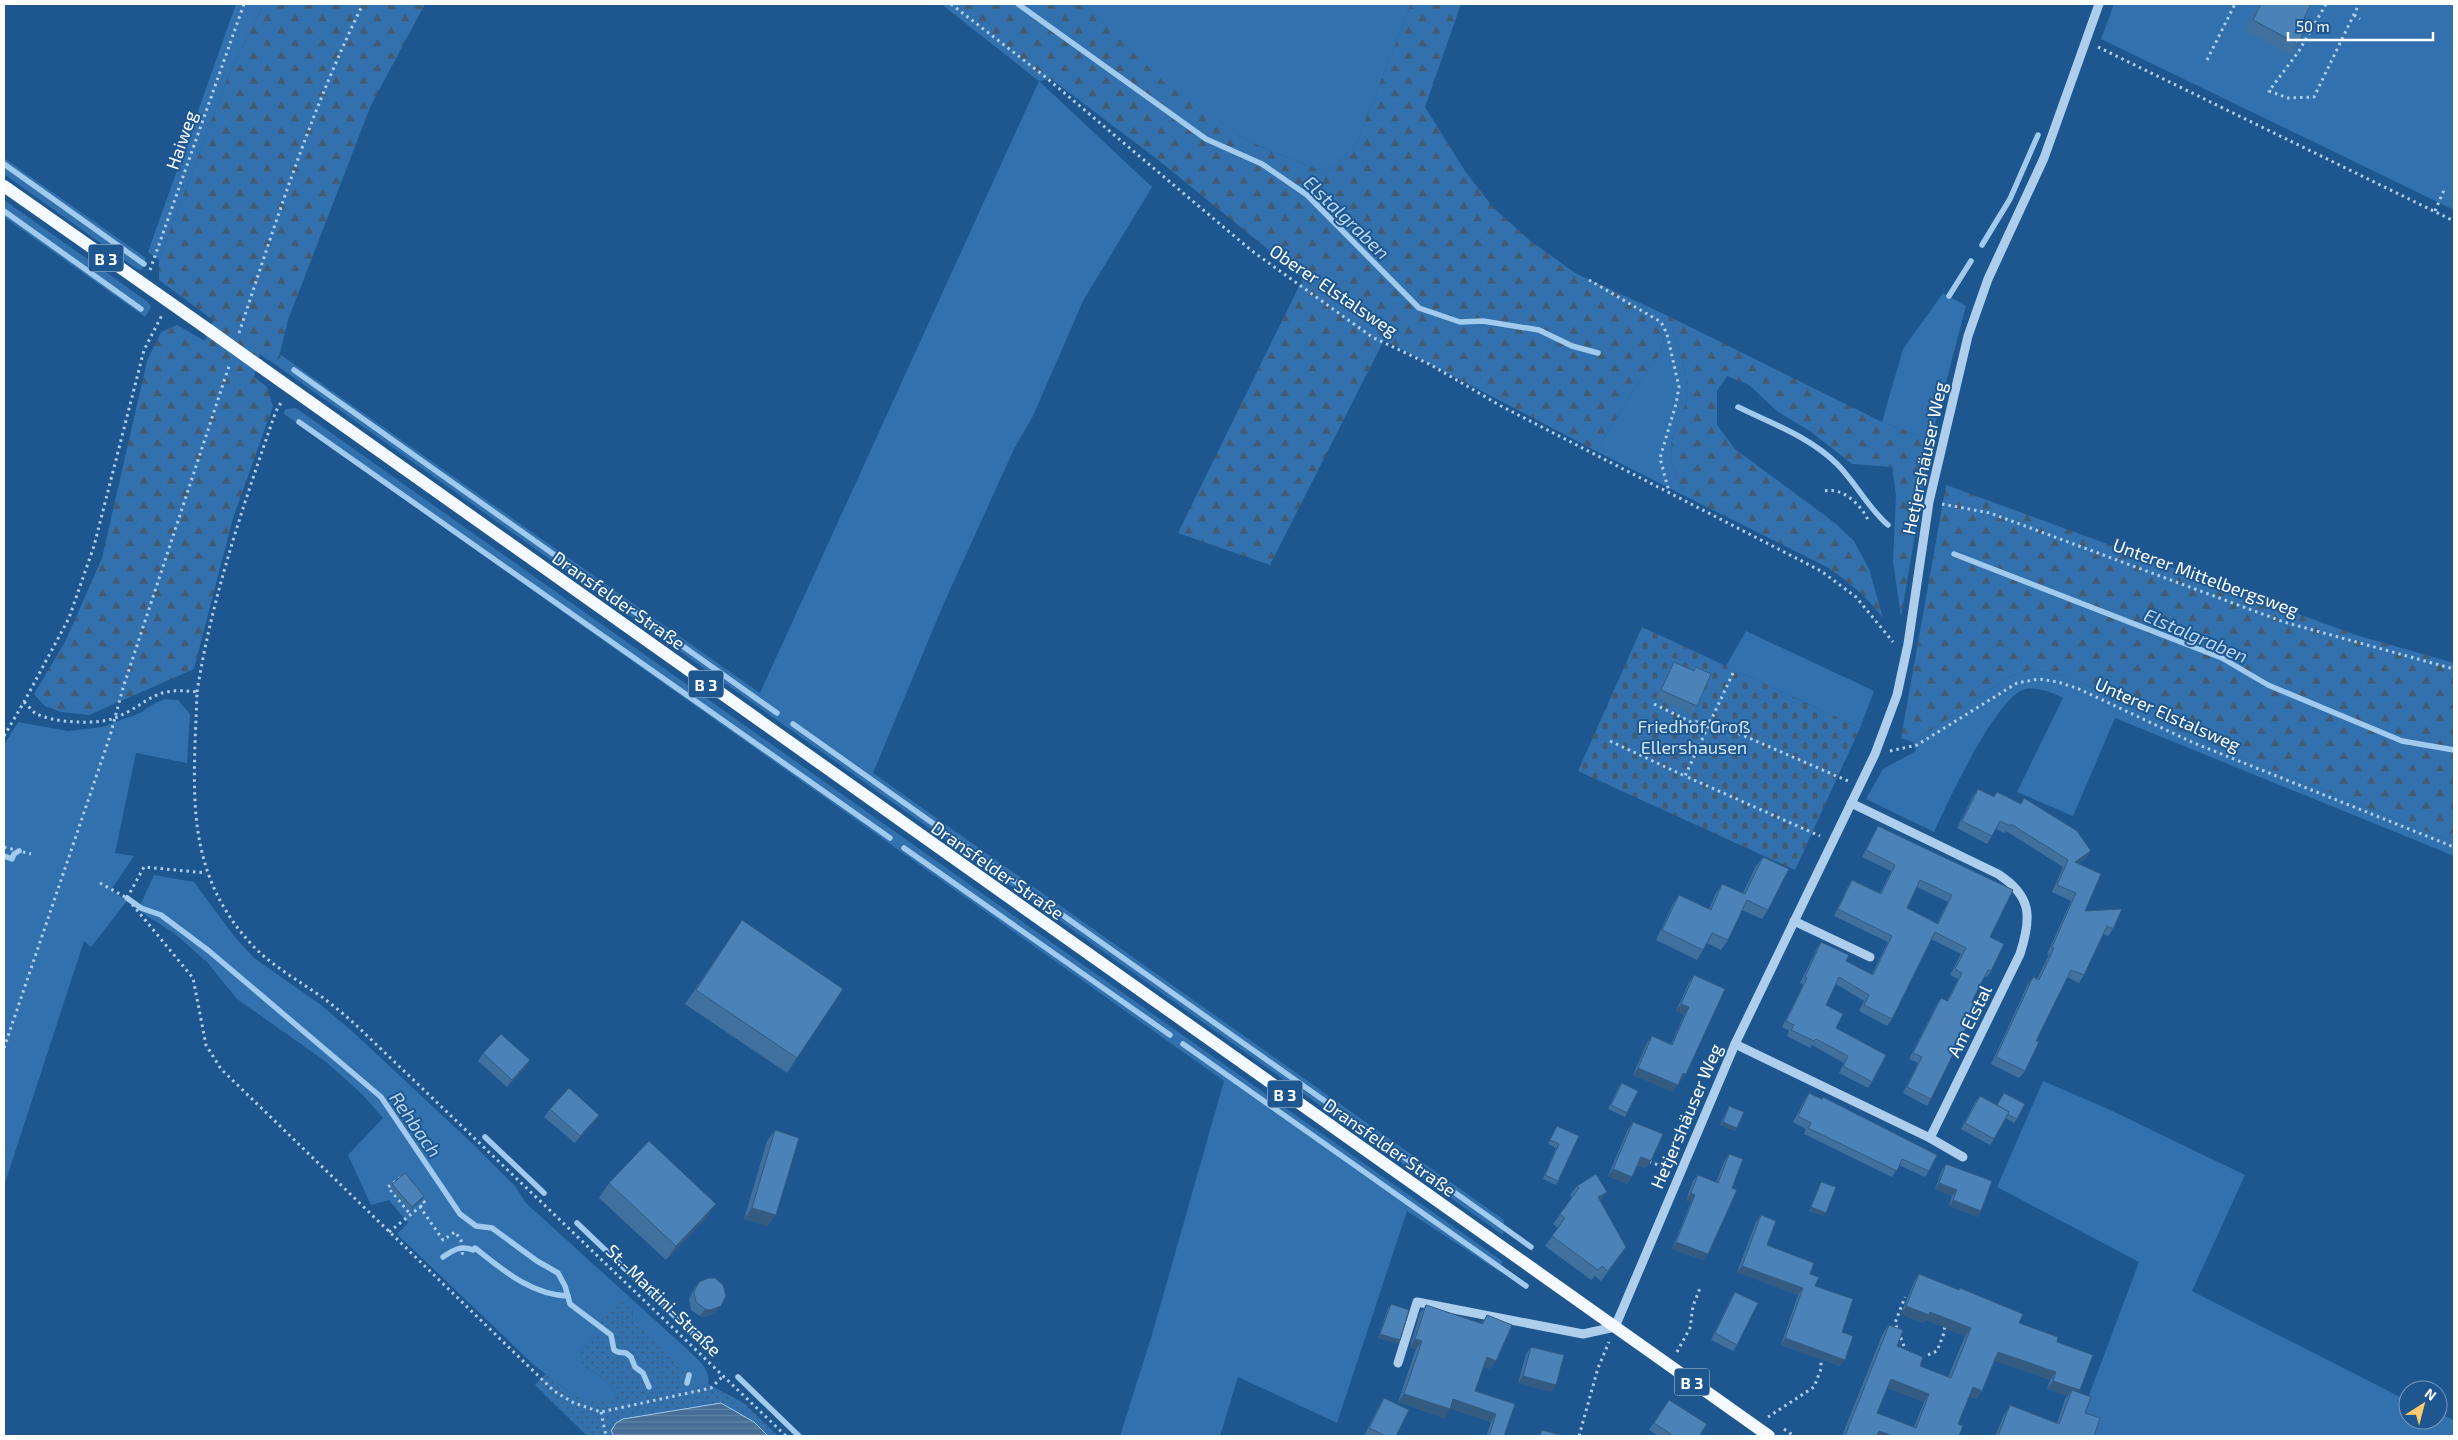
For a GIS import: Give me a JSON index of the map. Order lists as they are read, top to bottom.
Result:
{
  "streets": {
    "main road": ["B 3", "Dransfelder Straße"],
    "street": ["Hetjershäuser Weg", "Am Elstal"],
    "path": [
      "Haiweg",
      "Oberer Elstalsweg",
      "Unterer Mittelbergsweg",
      "Unterer Elstalsweg",
      "St.-Martini-Straße"
    ]
  },
  "crossings": [
    ["Haiweg", "B 3"],
    ["B 3", "Dransfelder Straße"],
    ["Hetjershäuser Weg", "Dransfelder Straße"],
    ["Hetjershäuser Weg", "Unterer Elstalsweg"],
    ["Hetjershäuser Weg", "Am Elstal"],
    ["Dransfelder Straße", "St.-Martini-Straße"]
  ],
  "water": ["Elstalgraben", "Rehbach"],
  "parks": ["Friedhof Groß Ellershausen"],
  "scale_bar": "50 m",
  "north": "top right"
}
